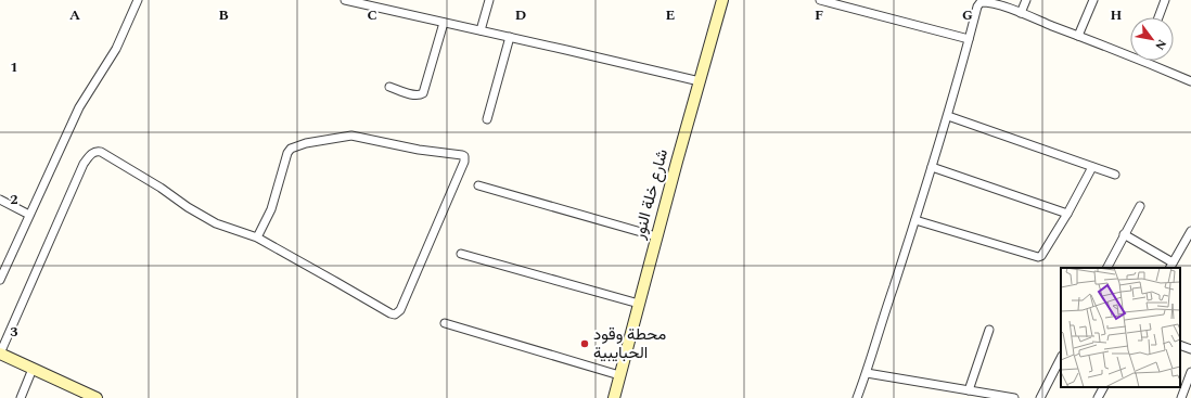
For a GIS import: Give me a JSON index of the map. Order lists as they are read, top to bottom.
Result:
{
  "streets": {
    "street": ["شارع خلة النور"]
  },
  "places": ["محطة وقود الحبايبية"],
  "north": "bottom right",
  "grid": {
    "columns": [
      "A",
      "B",
      "C",
      "D",
      "E",
      "F",
      "G",
      "H"
    ],
    "rows": ["1", "2", "3"]
  }
}
